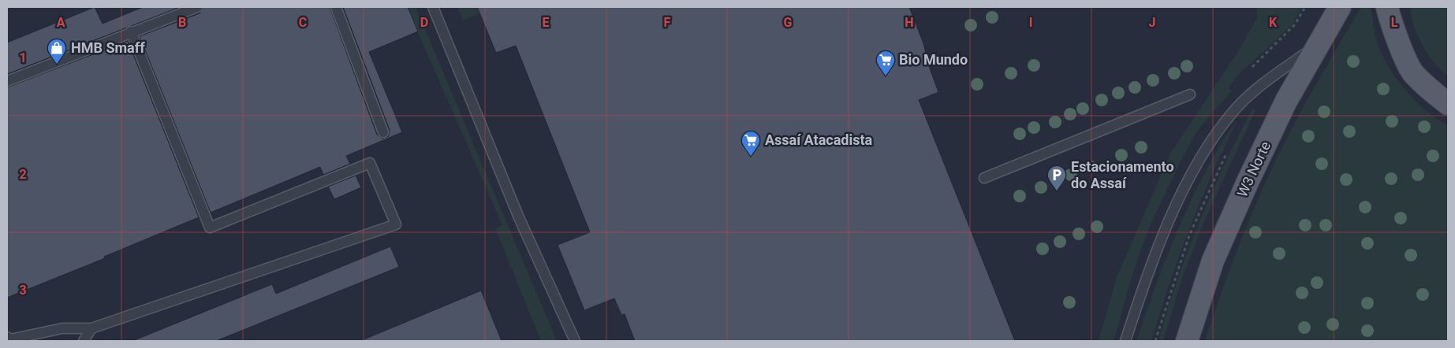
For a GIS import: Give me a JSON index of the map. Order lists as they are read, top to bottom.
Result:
{
  "streets": {
    "main road": ["W3 Norte"]
  },
  "places": {
    "shop": ["HMB Smaff"],
    "supermarket": ["Bio Mundo", "Assaí Atacadista"],
    "parking": ["Estacionamento do Assaí"]
  },
  "grid": {
    "columns": [
      "A",
      "B",
      "C",
      "D",
      "E",
      "F",
      "G",
      "H",
      "I",
      "J",
      "K",
      "L"
    ],
    "rows": ["1", "2", "3"]
  }
}
